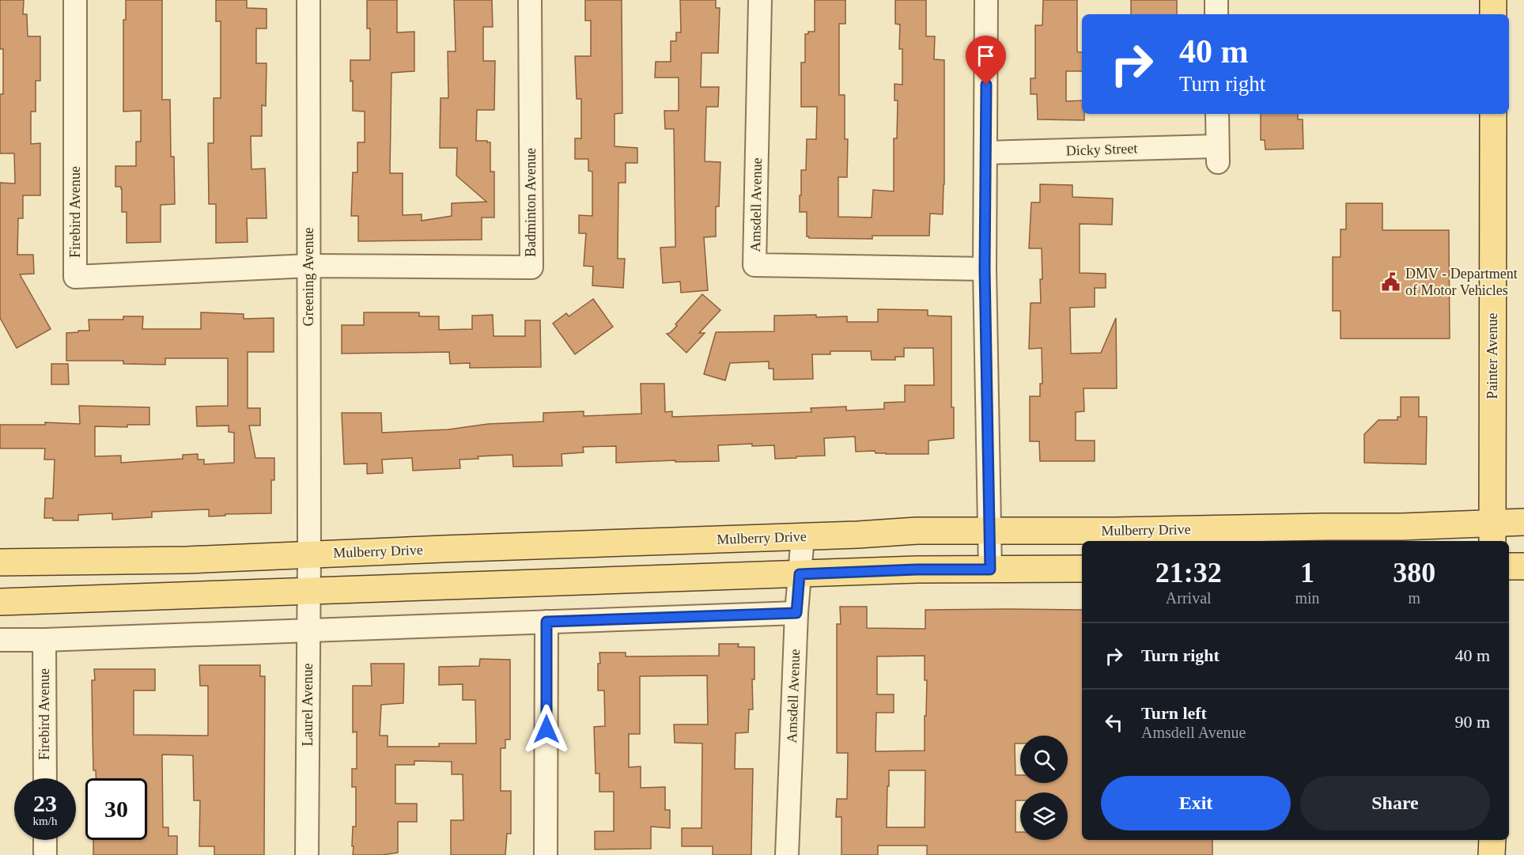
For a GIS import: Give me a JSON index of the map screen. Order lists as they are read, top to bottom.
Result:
{
  "streets": {
    "main road": ["Painter Avenue", "Mulberry Drive"],
    "street": [
      "Dicky Street",
      "Badminton Avenue",
      "Amsdell Avenue",
      "Firebird Avenue",
      "Greening Avenue",
      "Laurel Avenue"
    ]
  },
  "crossings": [
    ["Badminton Avenue", "Firebird Avenue"],
    ["Badminton Avenue", "Greening Avenue"],
    ["Amsdell Avenue", "Mulberry Drive"],
    ["Firebird Avenue", "Greening Avenue"],
    ["Greening Avenue", "Mulberry Drive"],
    ["Greening Avenue", "Laurel Avenue"],
    ["Painter Avenue", "Mulberry Drive"],
    ["Mulberry Drive", "Laurel Avenue"]
  ],
  "places": {
    "public building": ["DMV - Department of Motor Vehicles"]
  },
  "page": {
    "turn": ["40 m", "Turn right"],
    "eta": [
      "21:32",
      "Arrival",
      "1",
      "min",
      "380",
      "m"
    ],
    "list": [
      {
        "name": "Turn right",
        "value": "40 m"
      },
      {
        "name": "Turn left",
        "note": "Amsdell Avenue",
        "value": "90 m"
      }
    ],
    "buttons": ["Exit", "Share"],
    "speed": "23 km/h",
    "limit": "30"
  }
}
